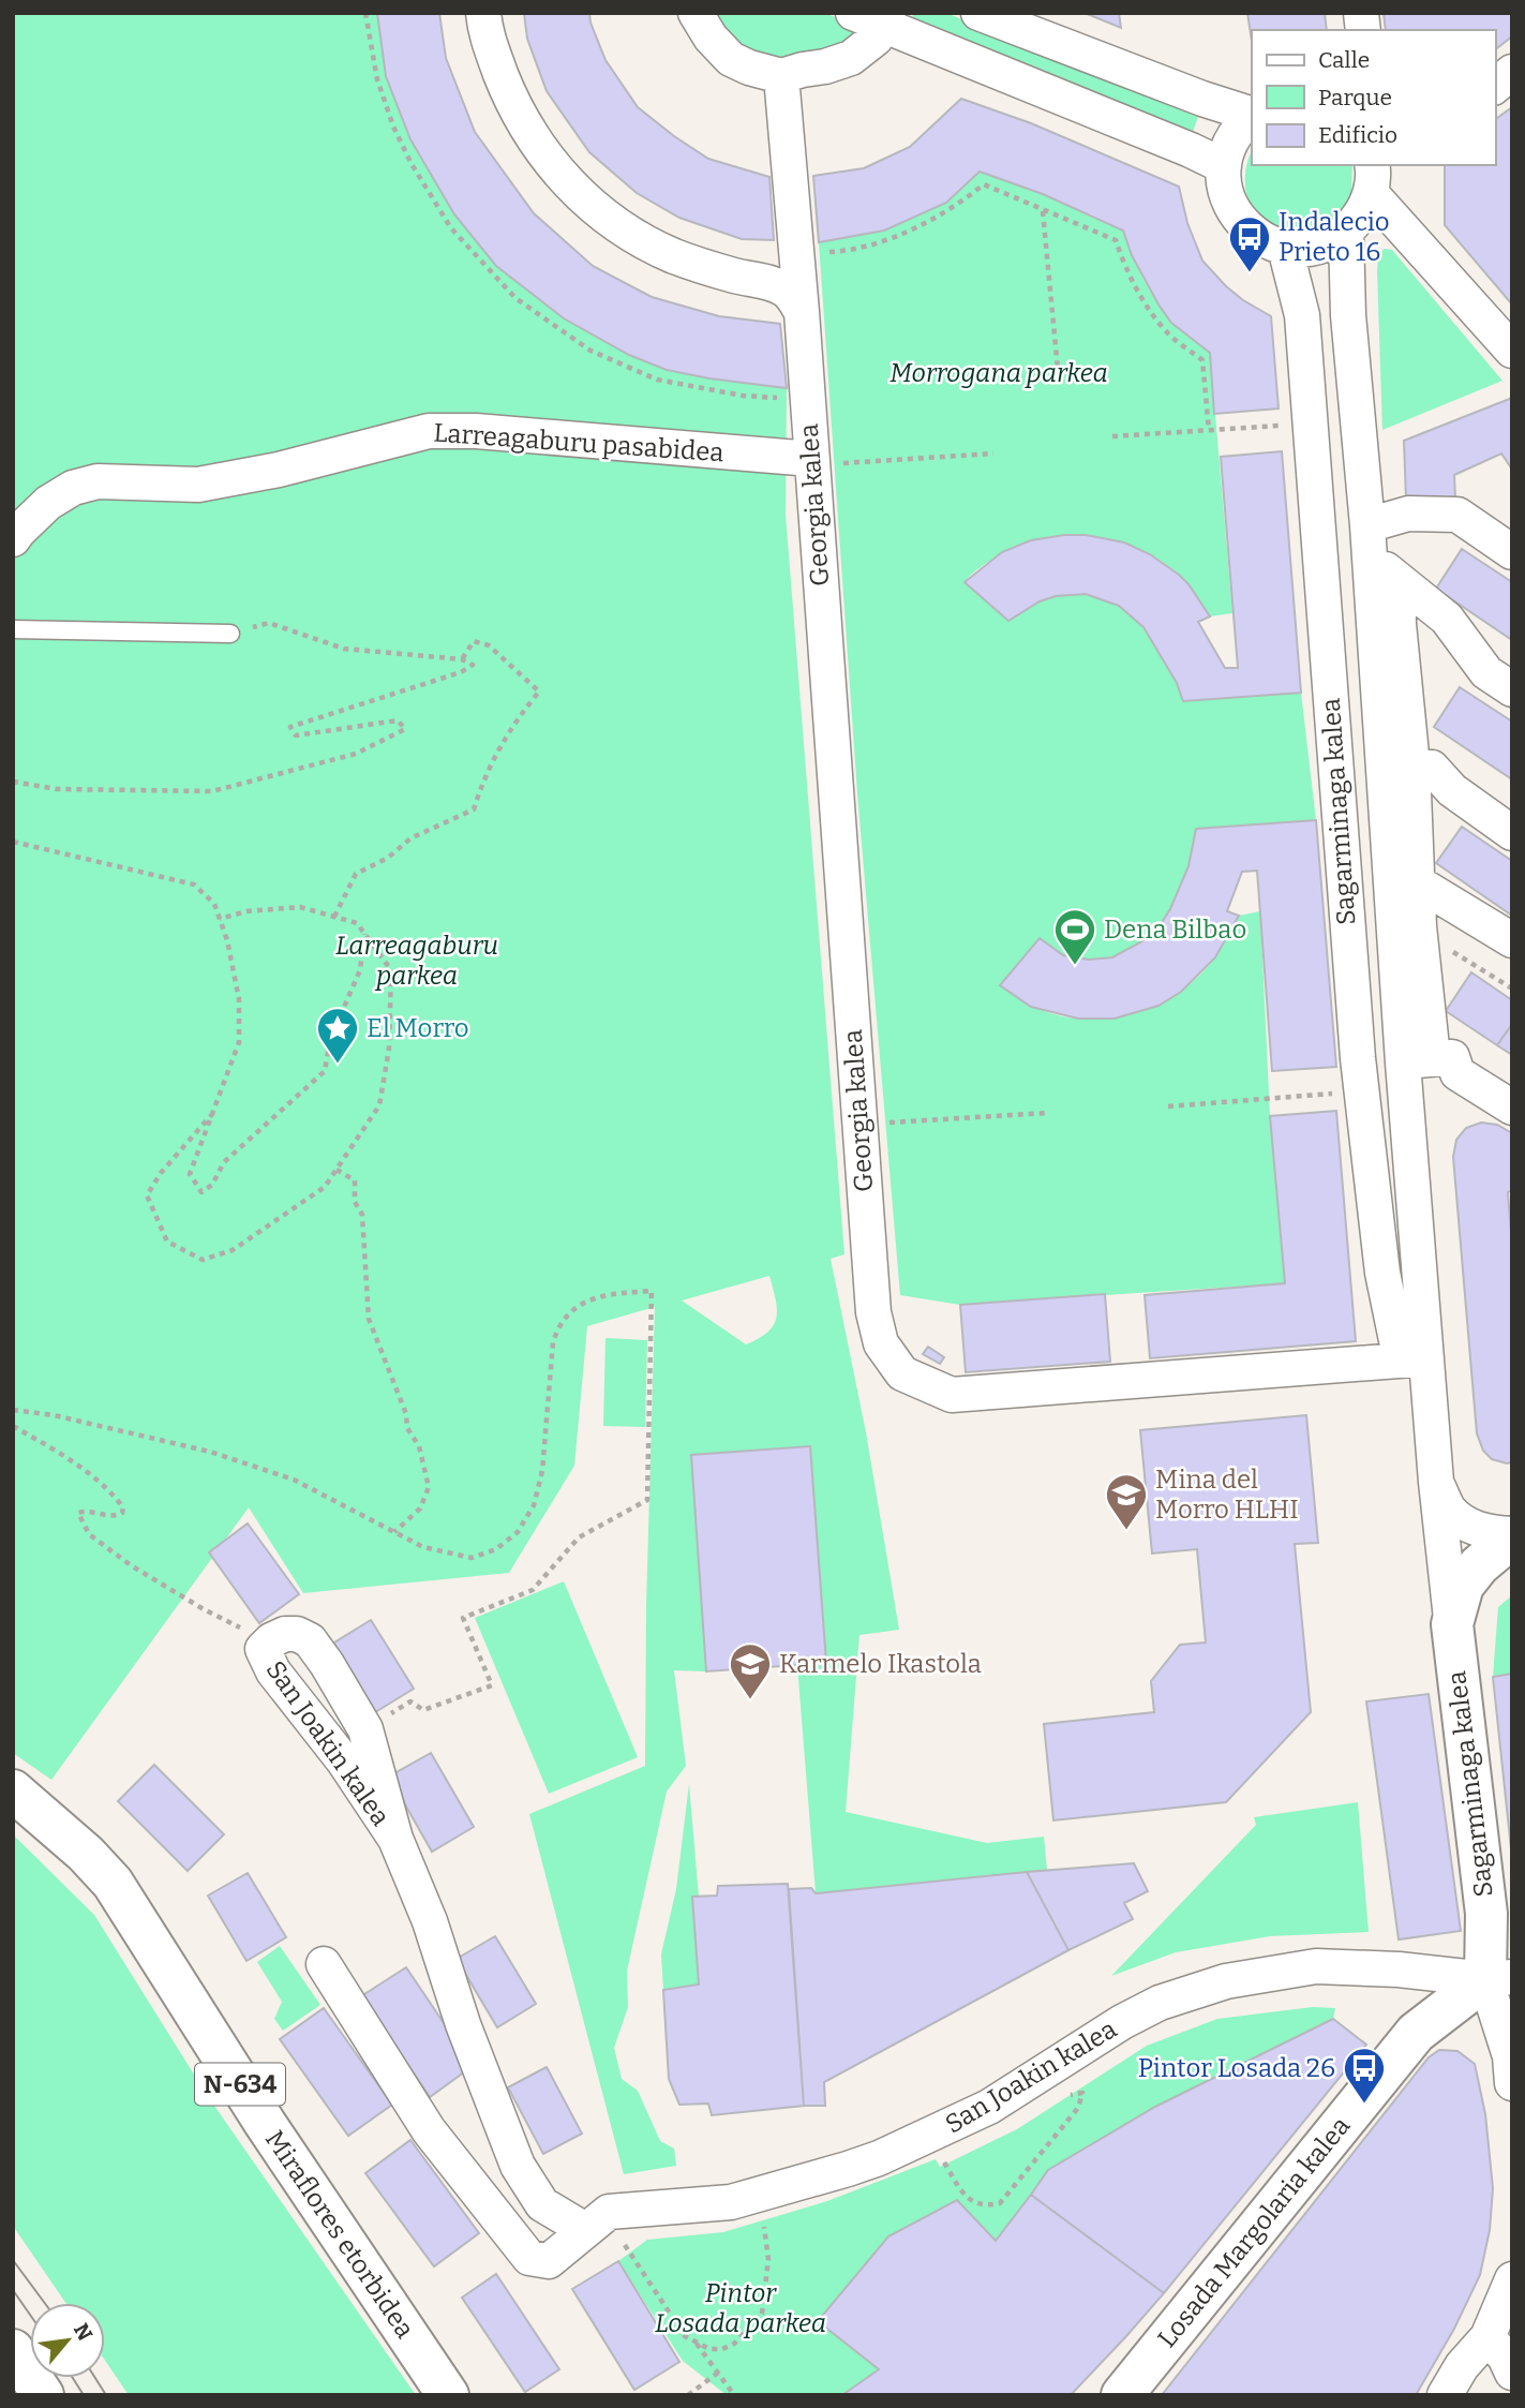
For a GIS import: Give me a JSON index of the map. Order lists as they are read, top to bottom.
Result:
{
  "streets": {
    "street": [
      "Larreagaburu pasabidea",
      "Georgia kalea",
      "Sagarminaga kalea",
      "San Joakin kalea",
      "N-634",
      "Losada Margolaria kalea",
      "Miraflores etorbidea"
    ]
  },
  "crossings": [
    ["Larreagaburu pasabidea", "Georgia kalea"],
    ["Georgia kalea", "Sagarminaga kalea"],
    ["Sagarminaga kalea", "San Joakin kalea"],
    ["Sagarminaga kalea", "Losada Margolaria kalea"],
    ["San Joakin kalea", "Losada Margolaria kalea"]
  ],
  "parks": ["Morrogana parkea", "Larreagaburu parkea", "Pintor Losada parkea"],
  "places": {
    "bus stop": ["Indalecio Prieto 16", "Pintor Losada 26"],
    "sports": ["Dena Bilbao"],
    "place": ["El Morro"],
    "school or university": ["Mina del Morro HLHI", "Karmelo Ikastola"]
  },
  "legend": ["Calle", "Parque", "Edificio"],
  "north": "top right"
}
